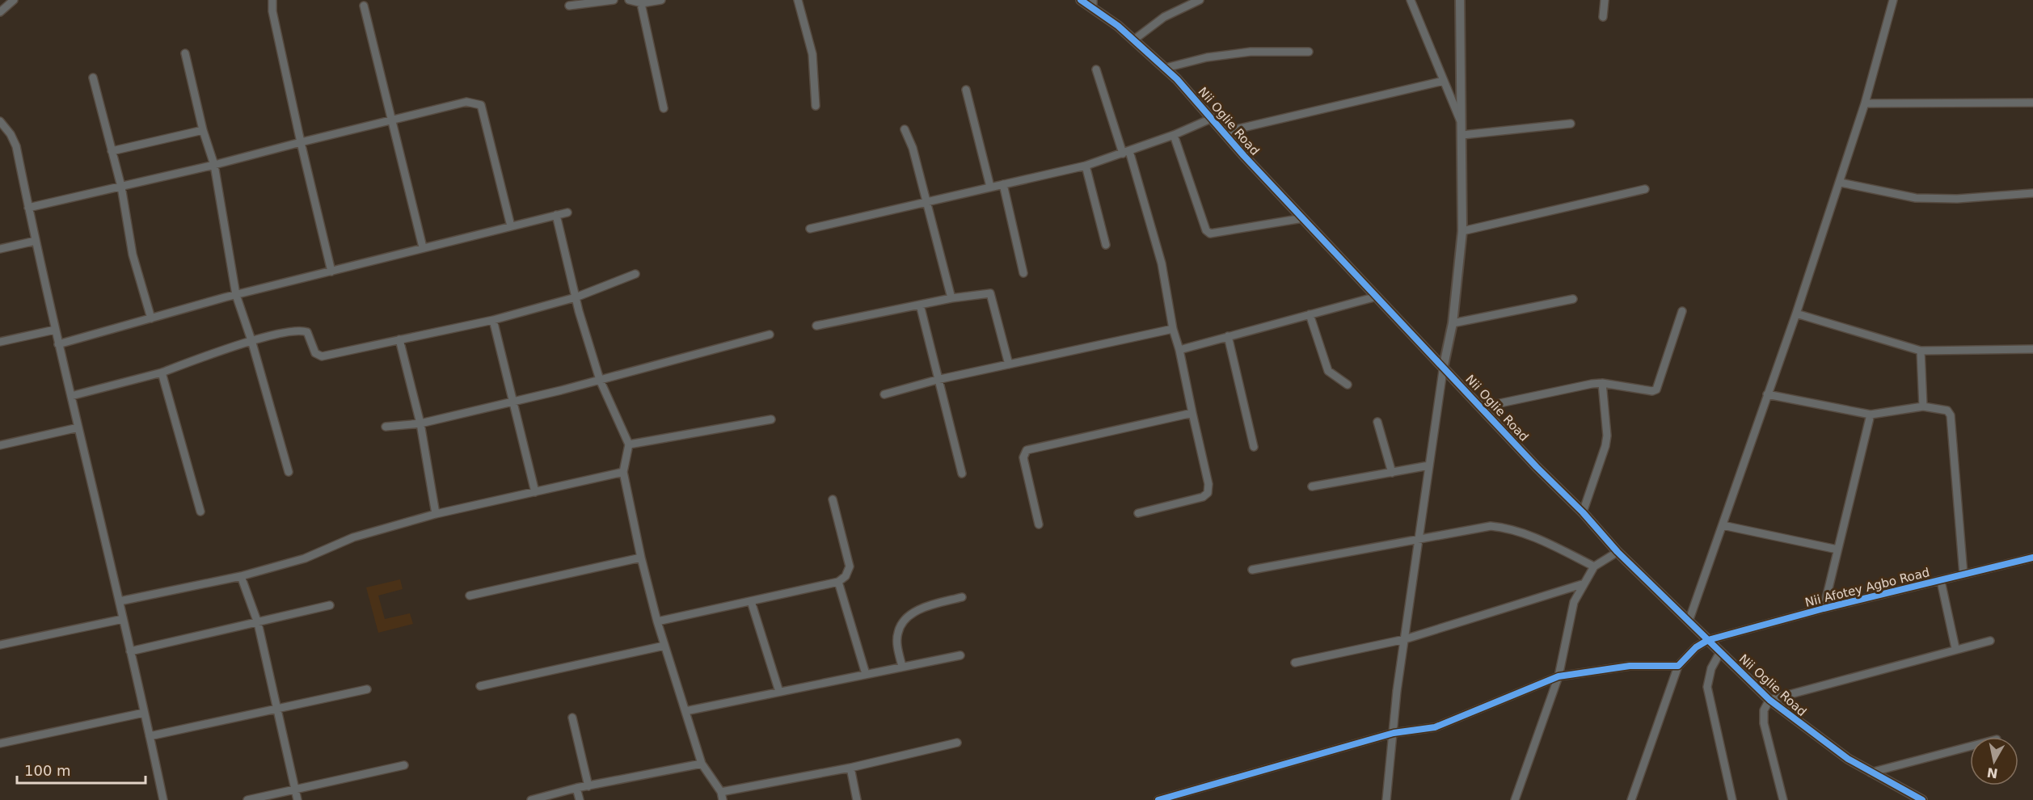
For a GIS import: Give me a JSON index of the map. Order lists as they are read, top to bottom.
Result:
{
  "streets": {
    "street": ["Nii Oglie Road", "Nii Afotey Agbo Road"]
  },
  "crossings": [
    ["Nii Oglie Road", "Nii Afotey Agbo Road"]
  ],
  "scale_bar": "100 m",
  "north": "bottom"
}
